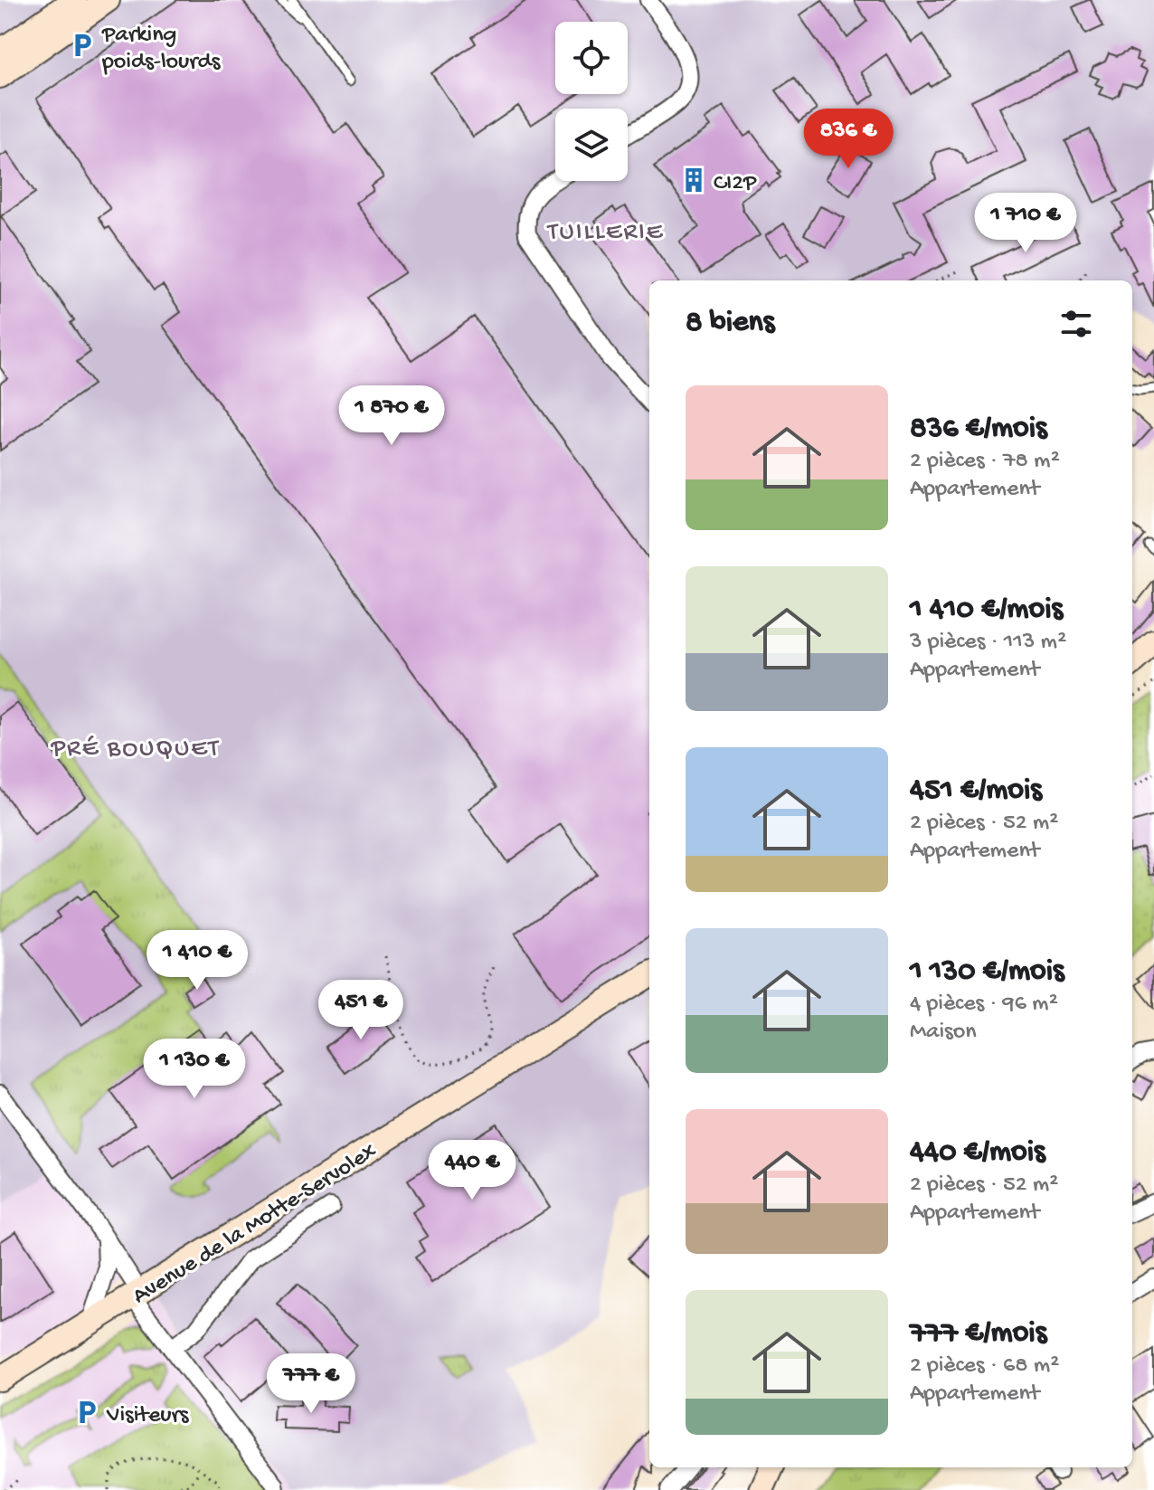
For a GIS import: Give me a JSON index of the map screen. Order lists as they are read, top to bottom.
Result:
{
  "streets": {
    "main road": ["Avenue de la Motte-Servolex"]
  },
  "districts": ["TUILLERIE", "PRÉ BOUQUET"],
  "places": {
    "parking": ["Parking poids-lourds", "Visiteurs"],
    "building": ["CI2P"]
  },
  "page": {
    "price": [
      "836 €",
      "1 710 €",
      "1 870 €",
      "1 410 €",
      "451 €",
      "1 130 €",
      "440 €",
      "777 €"
    ],
    "heading": "8 biens",
    "list": [
      {
        "name": "836 €/mois",
        "note": "2 pièces · 78 m² · Appartement"
      },
      {
        "name": "1 410 €/mois",
        "note": "3 pièces · 113 m² · Appartement"
      },
      {
        "name": "451 €/mois",
        "note": "2 pièces · 52 m² · Appartement"
      },
      {
        "name": "1 130 €/mois",
        "note": "4 pièces · 96 m² · Maison"
      },
      {
        "name": "440 €/mois",
        "note": "2 pièces · 52 m² · Appartement"
      },
      {
        "name": "777 €/mois",
        "note": "2 pièces · 68 m² · Appartement"
      }
    ]
  }
}
